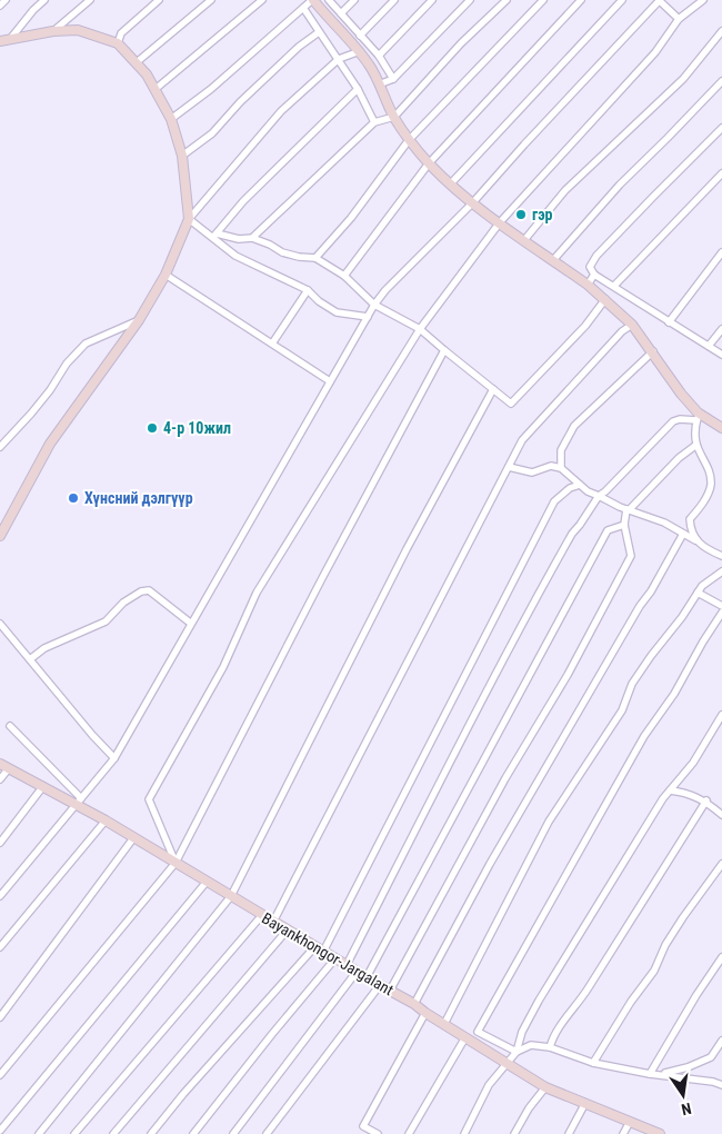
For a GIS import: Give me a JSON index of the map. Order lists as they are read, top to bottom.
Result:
{
  "streets": {
    "street": ["Bayankhongor-Jargalant"]
  },
  "places": ["гэр", "4-р 10жил", "Хүнсний дэлгүүр"],
  "north": "bottom"
}
